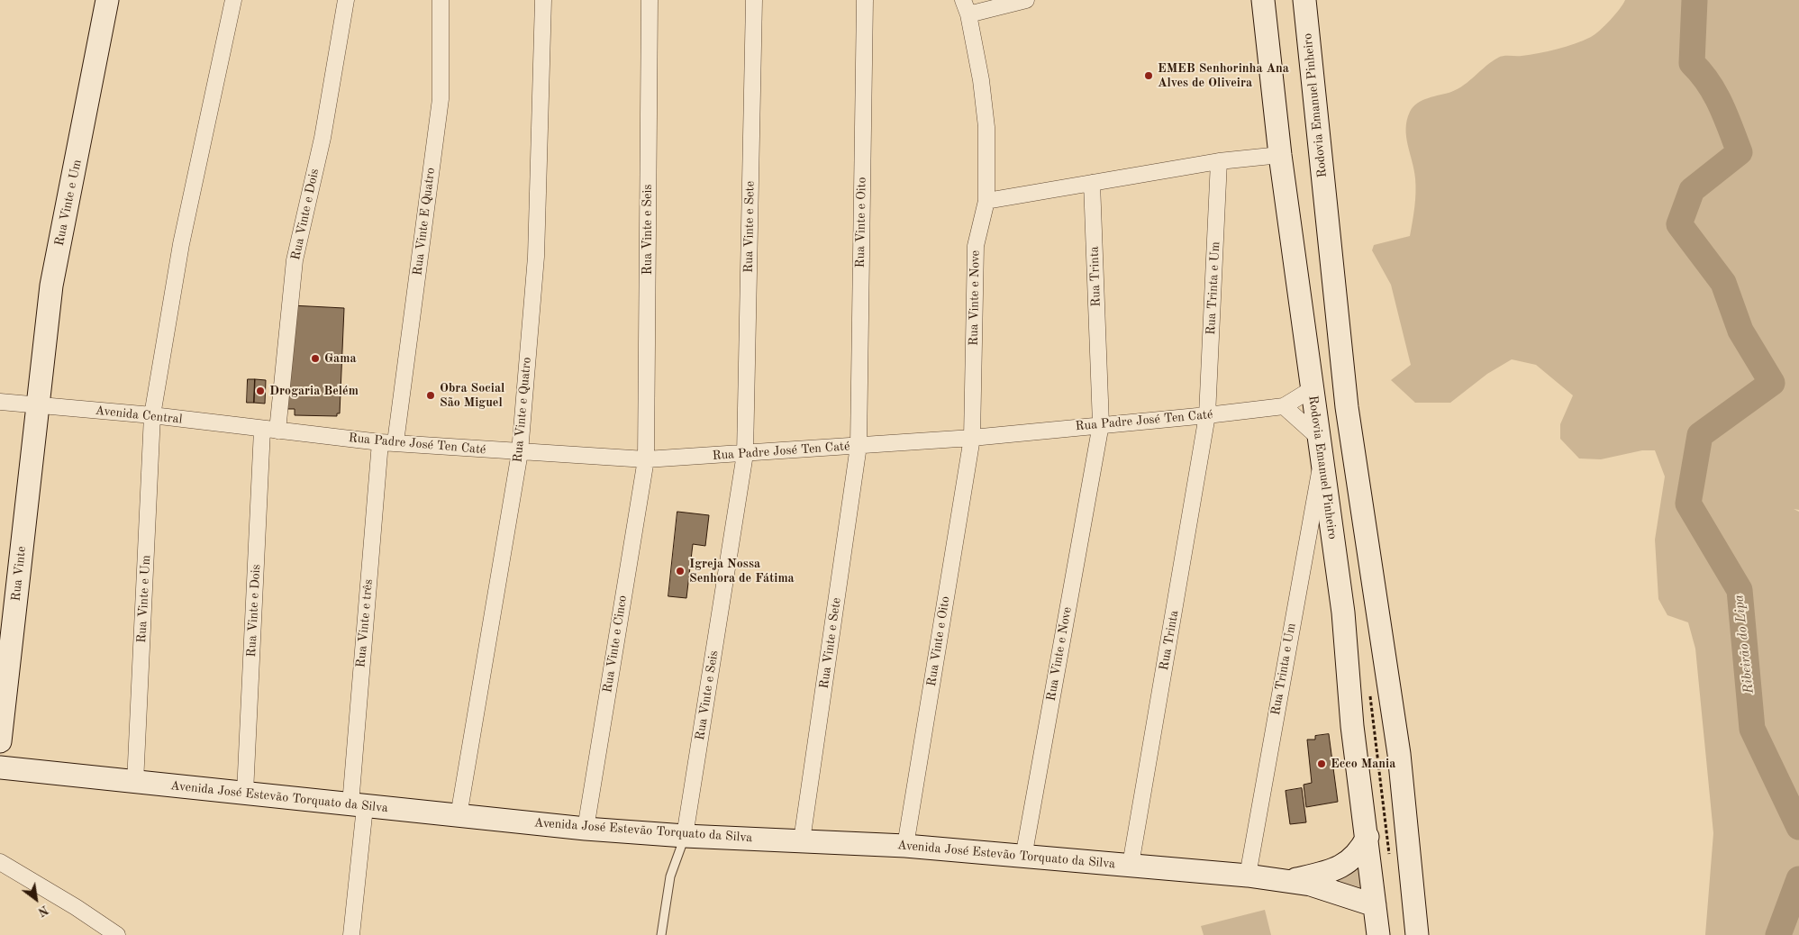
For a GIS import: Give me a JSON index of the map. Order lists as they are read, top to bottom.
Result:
{
  "streets": {
    "main road": [
      "Rodovia Emanuel Pinheiro",
      "Rua Vinte e Um",
      "Rua Vinte",
      "Avenida José Estevão Torquato da Silva"
    ],
    "street": [
      "Rua Vinte e Dois",
      "Rua Vinte E Quatro",
      "Rua Vinte e Oito",
      "Rua Vinte e Sete",
      "Rua Vinte e Seis",
      "Rua Trinta",
      "Rua Trinta e Um",
      "Rua Vinte e Nove",
      "Rua Vinte e Quatro",
      "Avenida Central",
      "Rua Padre José Ten Caté",
      "Rua Vinte e três",
      "Rua Vinte e Cinco"
    ]
  },
  "crossings": [
    ["Rodovia Emanuel Pinheiro", "Rua Trinta e Um"],
    ["Rodovia Emanuel Pinheiro", "Avenida José Estevão Torquato da Silva"],
    ["Rua Vinte e Um", "Avenida Central"],
    ["Rua Vinte e Um", "Rua Vinte"],
    ["Rua Vinte e Um", "Avenida José Estevão Torquato da Silva"],
    ["Rua Vinte e Dois", "Avenida Central"],
    ["Rua Vinte e Dois", "Rua Padre José Ten Caté"],
    ["Rua Vinte e Dois", "Avenida José Estevão Torquato da Silva"],
    ["Rua Vinte E Quatro", "Rua Padre José Ten Caté"],
    ["Rua Vinte e Oito", "Rua Vinte e Sete"],
    ["Rua Vinte e Oito", "Rua Vinte e Nove"],
    ["Rua Vinte e Oito", "Rua Padre José Ten Caté"],
    ["Rua Vinte e Oito", "Avenida José Estevão Torquato da Silva"],
    ["Rua Vinte e Sete", "Rua Vinte e Seis"],
    ["Rua Vinte e Sete", "Rua Padre José Ten Caté"],
    ["Rua Vinte e Sete", "Avenida José Estevão Torquato da Silva"],
    ["Rua Vinte e Seis", "Rua Padre José Ten Caté"],
    ["Rua Vinte e Seis", "Rua Vinte e Cinco"],
    ["Rua Vinte e Seis", "Avenida José Estevão Torquato da Silva"],
    ["Rua Trinta", "Rua Trinta e Um"],
    ["Rua Trinta", "Rua Vinte e Nove"],
    ["Rua Trinta", "Rua Padre José Ten Caté"],
    ["Rua Trinta", "Avenida José Estevão Torquato da Silva"],
    ["Rua Trinta e Um", "Rua Padre José Ten Caté"],
    ["Rua Trinta e Um", "Avenida José Estevão Torquato da Silva"],
    ["Rua Vinte e Nove", "Rua Padre José Ten Caté"],
    ["Rua Vinte e Nove", "Avenida José Estevão Torquato da Silva"],
    ["Rua Vinte e Quatro", "Rua Padre José Ten Caté"],
    ["Rua Vinte e Quatro", "Avenida José Estevão Torquato da Silva"],
    ["Avenida Central", "Rua Padre José Ten Caté"],
    ["Avenida Central", "Rua Vinte"],
    ["Rua Padre José Ten Caté", "Rua Vinte e três"],
    ["Rua Padre José Ten Caté", "Rua Vinte e Cinco"],
    ["Rua Vinte e três", "Avenida José Estevão Torquato da Silva"],
    ["Rua Vinte e Cinco", "Avenida José Estevão Torquato da Silva"]
  ],
  "water": ["Ribeirão do Lipa"],
  "places": [
    "EMEB Senhorinha Ana Alves de Oliveira",
    "Gama",
    "Drogaria Belém",
    "Obra Social São Miguel",
    "Igreja Nossa Senhora de Fátima",
    "Ecco Mania"
  ],
  "north": "bottom right"
}
